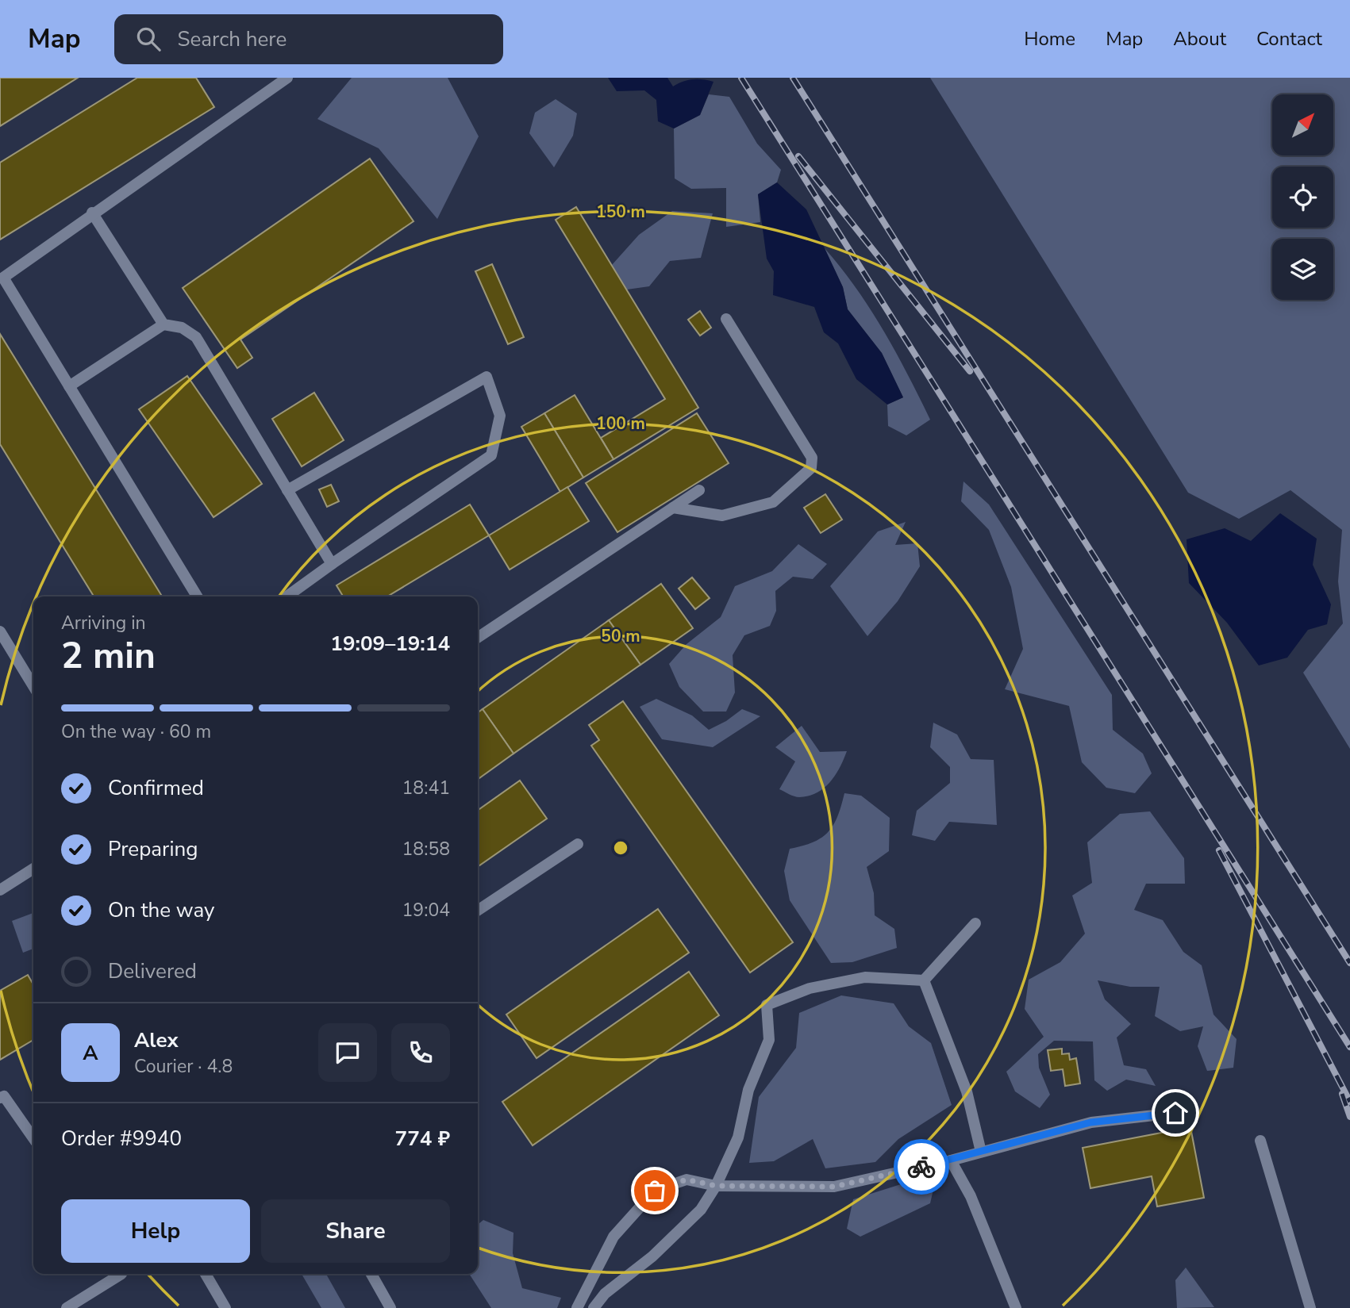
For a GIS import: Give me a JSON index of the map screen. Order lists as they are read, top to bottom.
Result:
{
  "north": "top right",
  "page": {
    "header": "Map",
    "search": "Search here",
    "nav": [
      "Home",
      "Map",
      "About",
      "Contact"
    ],
    "heading": ["2 min", "Arriving in", "19:09–19:14"],
    "panel": [
      "Alex",
      "Courier · 4.8",
      "Order #9940",
      "774 ₽"
    ],
    "bar": "On the way · 60 m",
    "list": [
      ["Confirmed", "18:41"],
      ["Preparing", "18:58"],
      ["On the way", "19:04"],
      "Delivered"
    ],
    "round": "A",
    "buttons": ["Help", "Share"]
  },
  "rings": ["150 m", "100 m", "50 m"]
}
